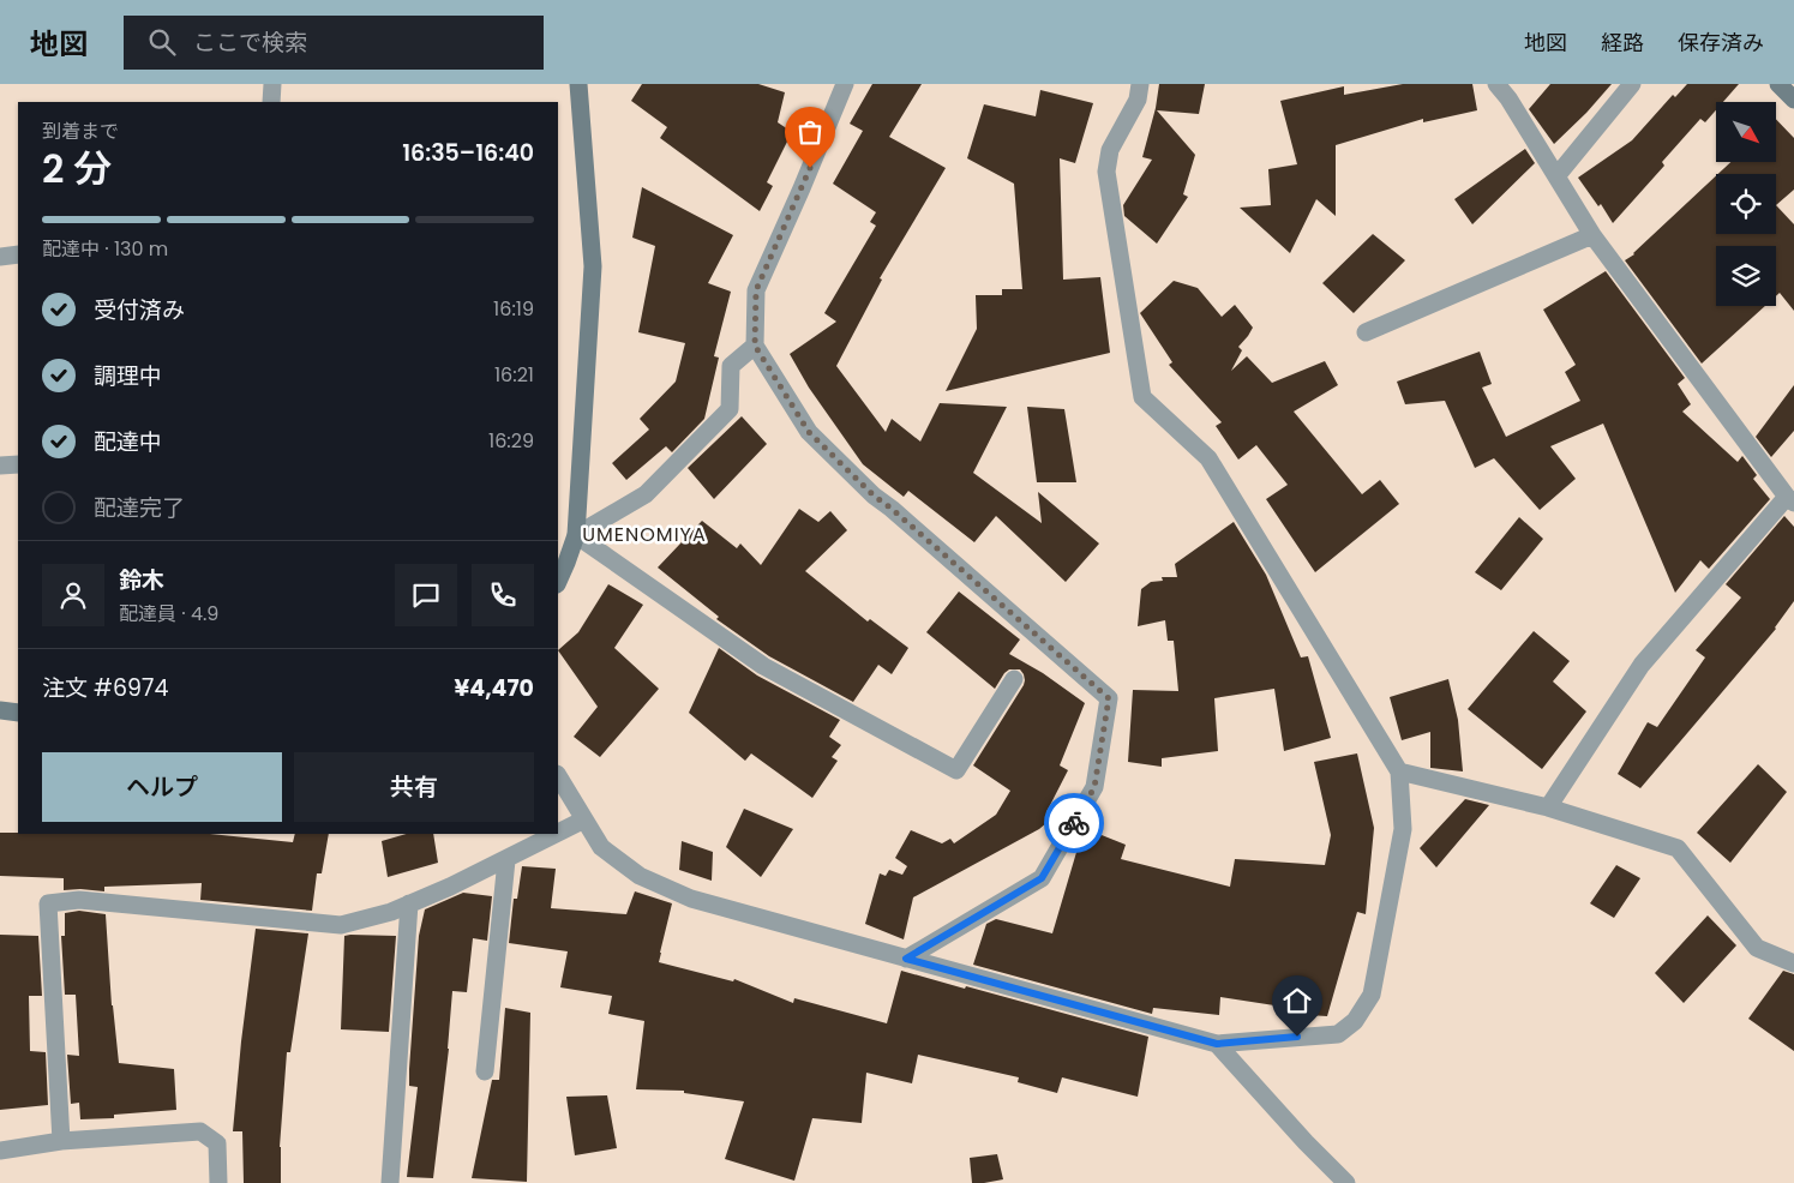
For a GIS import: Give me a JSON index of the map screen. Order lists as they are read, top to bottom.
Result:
{
  "districts": ["UMENOMIYA"],
  "north": "bottom right",
  "page": {
    "header": "地図",
    "search": "ここで検索",
    "nav": ["地図", "経路", "保存済み"],
    "heading": ["2 分", "到着まで", "16:35–16:40"],
    "panel": [
      "鈴木",
      "配達員 · 4.9",
      "注文 #6974",
      "¥4,470"
    ],
    "bar": "配達中 · 130 m",
    "list": [
      ["受付済み", "16:19"],
      ["調理中", "16:21"],
      ["配達中", "16:29"],
      "配達完了"
    ],
    "buttons": ["ヘルプ", "共有"]
  }
}
